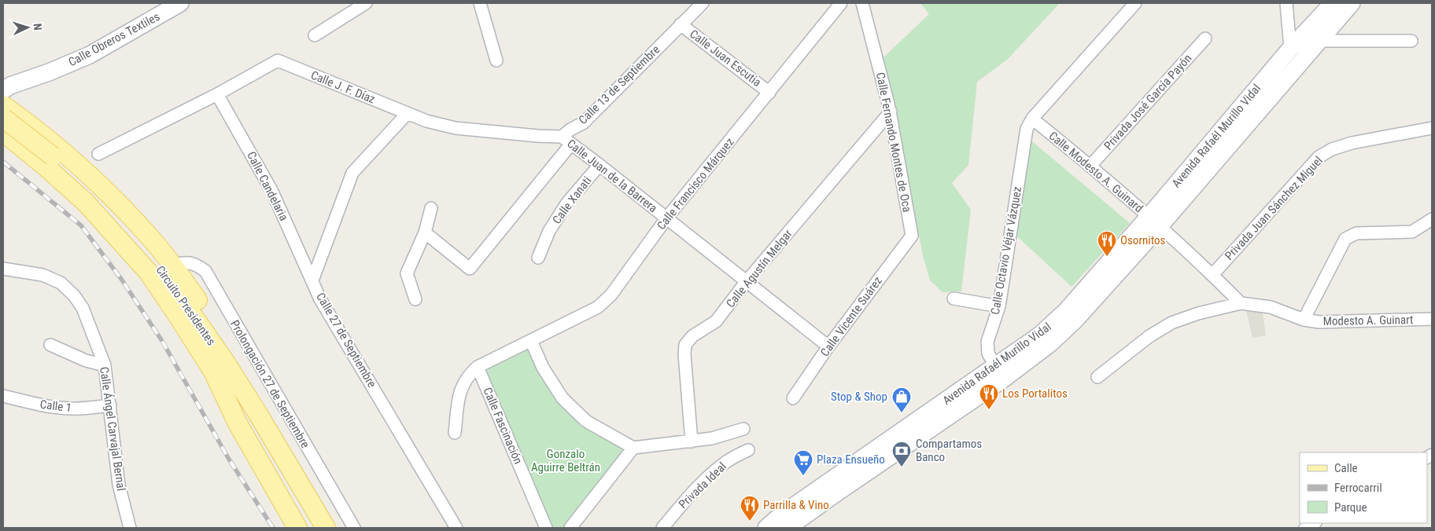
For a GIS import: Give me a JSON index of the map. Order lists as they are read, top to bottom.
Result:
{
  "streets": {
    "main road": ["Calle Obreros Textiles", "Avenida Rafaél Murillo Vidal", "Circuito Presidentes"],
    "street": [
      "Calle Juan Escutia",
      "Calle 13 de Septiembre",
      "Calle J. F. Díaz",
      "Privada José García Payón",
      "Calle Fernando Montes de Oca",
      "Calle Modesto A. Guinard",
      "Calle Juan de la Barrera",
      "Calle Francisco Márquez",
      "Calle Candelaria",
      "Calle Xanati",
      "Privada Juan Sánchez Miguel",
      "Calle Octavio Véjar Vázquez",
      "Calle Agustín Melgar",
      "Calle Vicente Suárez",
      "Modesto A. Guinart",
      "Calle 27 de Septiembre",
      "Prolongación 27 de Septiembre",
      "Calle 1",
      "Calle Fascinación",
      "Calle Ángel Carvajal Bernal",
      "Privada Ideal"
    ]
  },
  "crossings": [
    ["Calle Juan Escutia", "Calle 13 de Septiembre"],
    ["Calle Juan Escutia", "Calle Francisco Márquez"],
    ["Calle 13 de Septiembre", "Calle Juan de la Barrera"],
    ["Calle J. F. Díaz", "Calle Candelaria"],
    ["Calle J. F. Díaz", "Calle 27 de Septiembre"],
    ["Privada José García Payón", "Calle Modesto A. Guinard"],
    ["Avenida Rafaél Murillo Vidal", "Calle Modesto A. Guinard"],
    ["Avenida Rafaél Murillo Vidal", "Calle Octavio Véjar Vázquez"],
    ["Calle Fernando Montes de Oca", "Calle Agustín Melgar"],
    ["Calle Fernando Montes de Oca", "Calle Vicente Suárez"],
    ["Calle Modesto A. Guinard", "Privada Juan Sánchez Miguel"],
    ["Calle Modesto A. Guinard", "Calle Octavio Véjar Vázquez"],
    ["Calle Modesto A. Guinard", "Modesto A. Guinart"],
    ["Calle Juan de la Barrera", "Calle Francisco Márquez"],
    ["Calle Juan de la Barrera", "Calle Xanati"],
    ["Calle Juan de la Barrera", "Calle Agustín Melgar"],
    ["Calle Juan de la Barrera", "Calle Vicente Suárez"],
    ["Calle Candelaria", "Calle 27 de Septiembre"],
    ["Calle 1", "Calle Ángel Carvajal Bernal"]
  ],
  "parks": ["Gonzalo Aguirre Beltrán"],
  "places": {
    "restaurant": ["Osornitos", "Los Portalitos", "Parrilla & Vino"],
    "shop": ["Stop & Shop"],
    "bank": ["Compartamos Banco"],
    "supermarket": ["Plaza Ensueño"]
  },
  "legend": ["Calle", "Ferrocarril", "Parque"],
  "north": "right"
}
